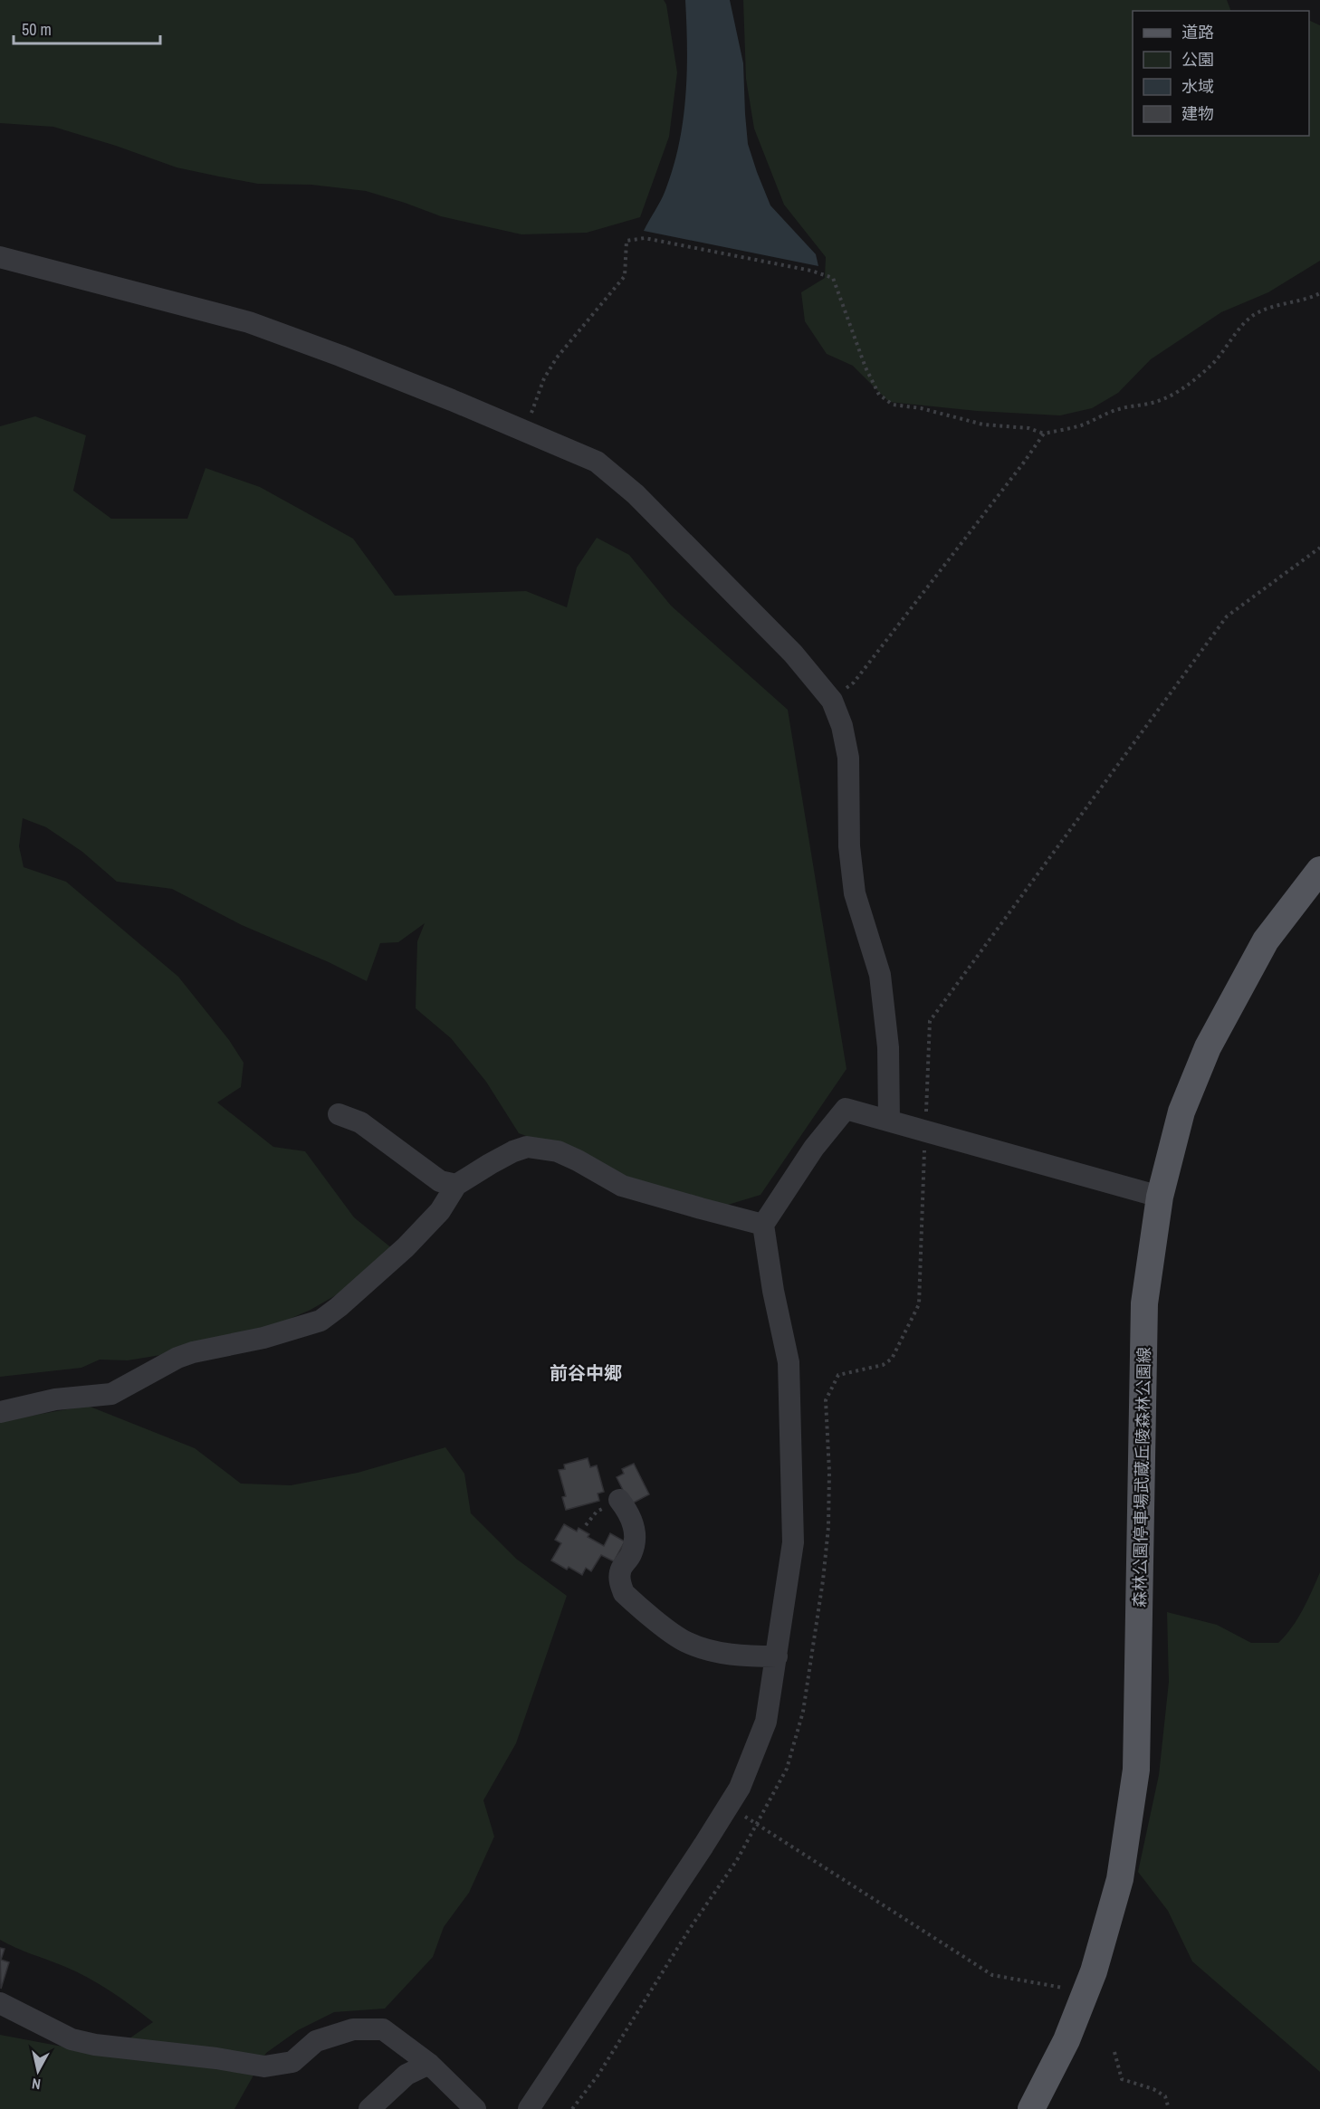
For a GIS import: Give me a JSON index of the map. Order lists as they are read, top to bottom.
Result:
{
  "streets": {
    "main road": ["森林公園停車場武蔵丘陵森林公園線"]
  },
  "districts": ["前谷中郷"],
  "legend": [
    "道路",
    "公園",
    "水域",
    "建物"
  ],
  "scale_bar": "50 m",
  "north": "bottom"
}
